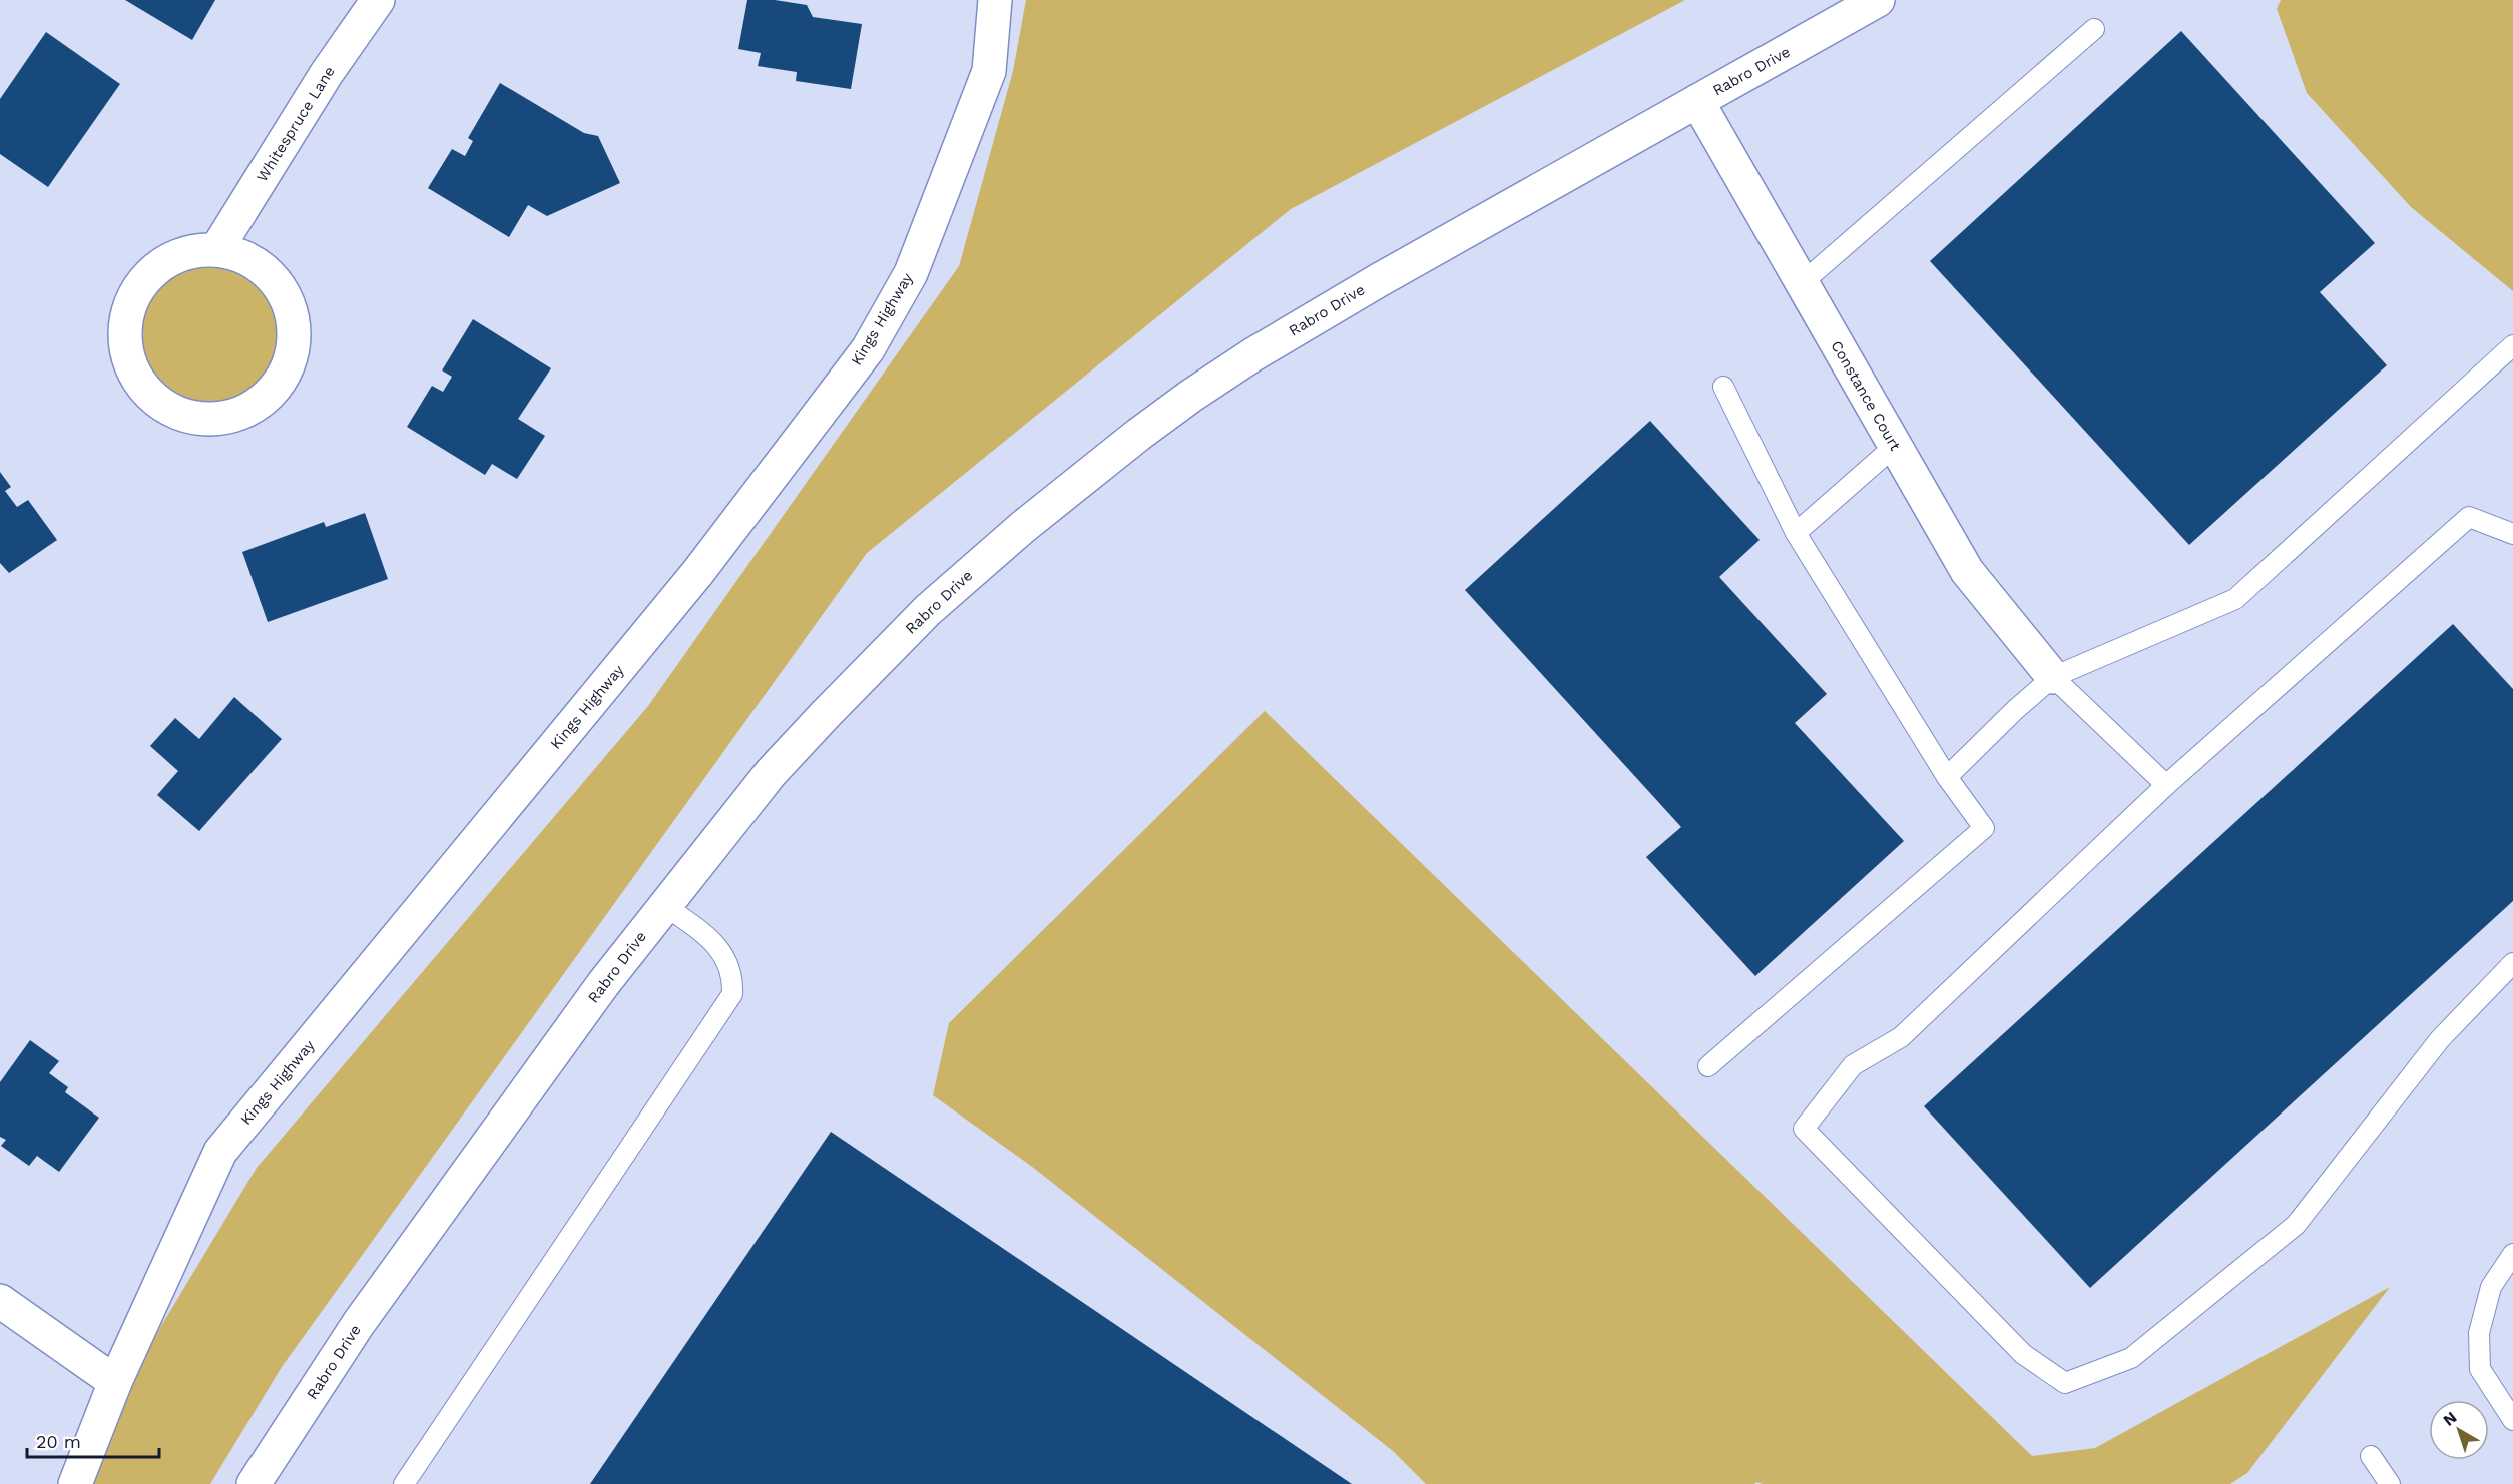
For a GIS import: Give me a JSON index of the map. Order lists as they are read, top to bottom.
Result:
{
  "streets": {
    "street": [
      "Rabro Drive",
      "Whitespruce Lane",
      "Kings Highway",
      "Constance Court"
    ]
  },
  "crossings": [
    ["Rabro Drive", "Constance Court"]
  ],
  "scale_bar": "20 m",
  "north": "top left"
}
